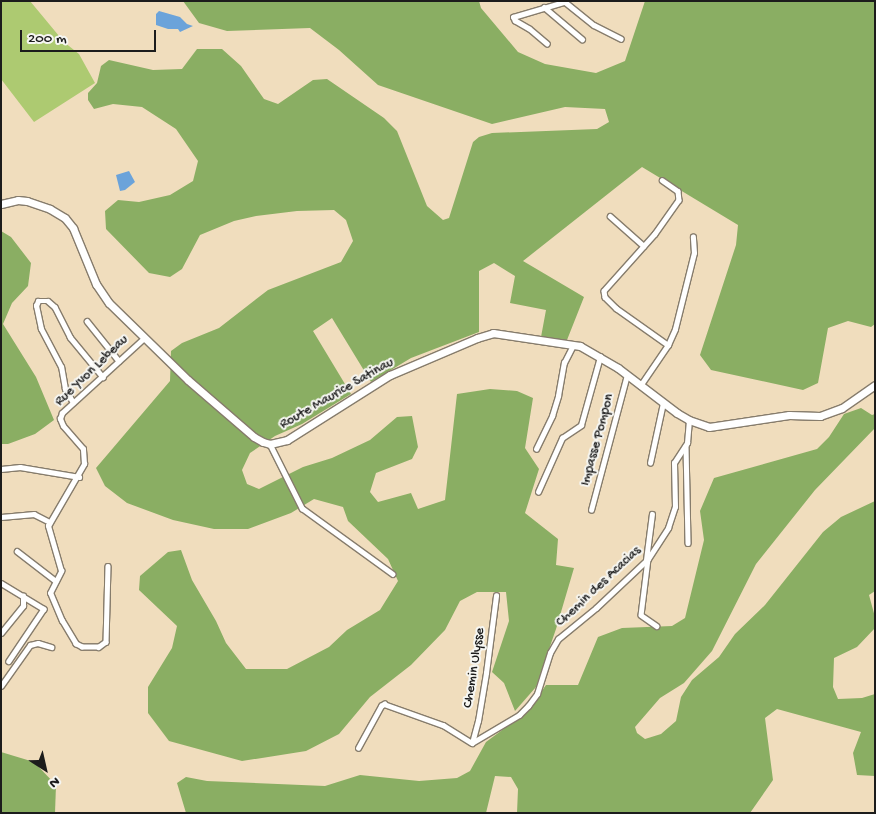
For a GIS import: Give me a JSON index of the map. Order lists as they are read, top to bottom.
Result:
{
  "streets": {
    "main road": ["Route Maurice Satinau"],
    "street": [
      "Rue Yvon Lebeau",
      "Impasse Pompon",
      "Chemin des Acacias",
      "Chemin Ulysse"
    ]
  },
  "crossings": [
    ["Rue Yvon Lebeau", "Route Maurice Satinau"],
    ["Route Maurice Satinau", "Impasse Pompon"],
    ["Route Maurice Satinau", "Chemin des Acacias"],
    ["Chemin des Acacias", "Chemin Ulysse"]
  ],
  "scale_bar": "200 m",
  "north": "bottom right"
}
